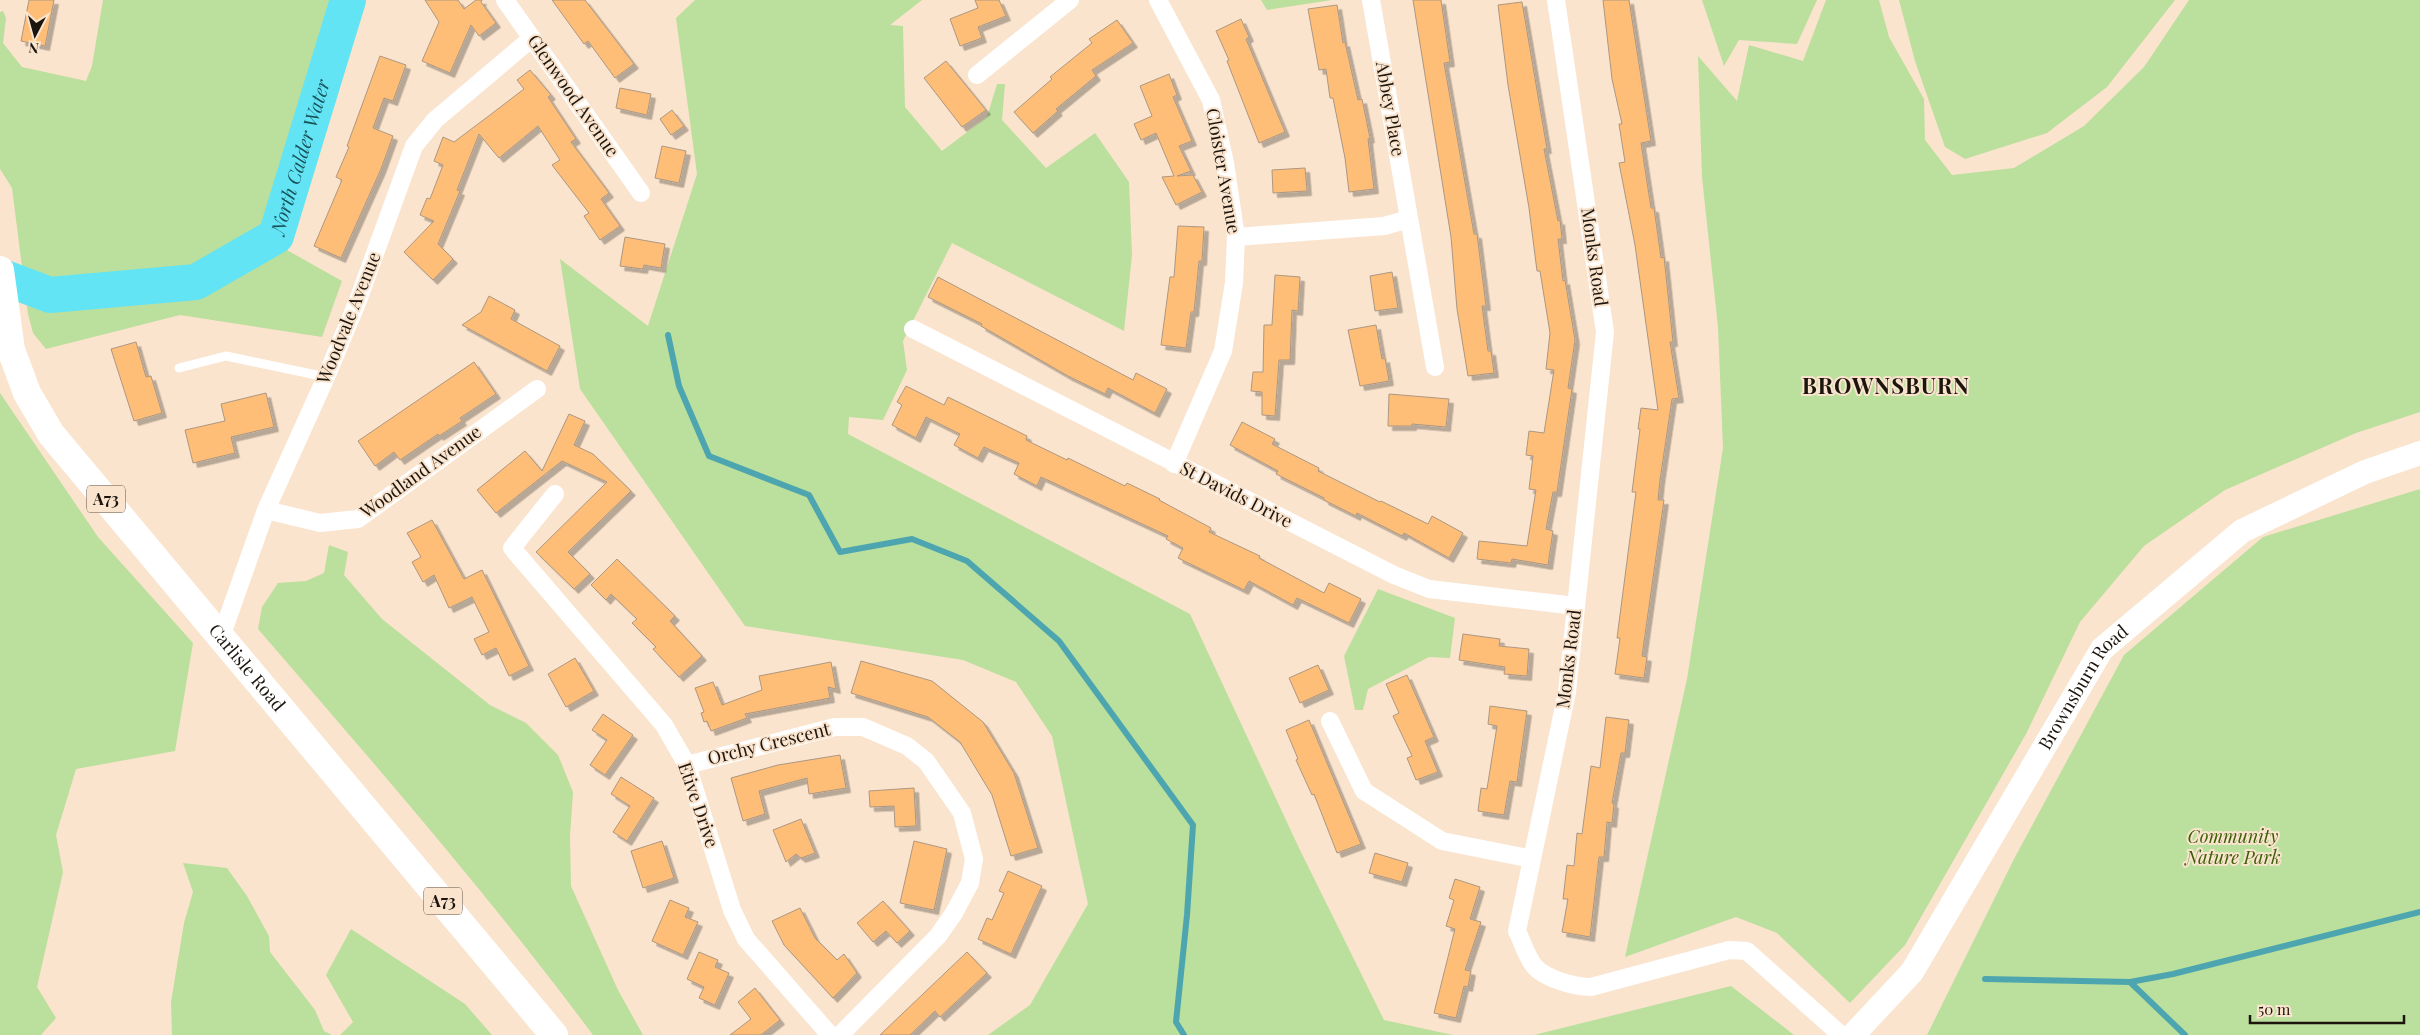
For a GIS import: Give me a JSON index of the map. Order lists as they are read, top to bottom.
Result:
{
  "streets": {
    "main road": ["A73", "Carlisle Road", "Brownsburn Road"],
    "street": [
      "Glenwood Avenue",
      "Abbey Place",
      "Cloister Avenue",
      "Monks Road",
      "Woodvale Avenue",
      "Woodland Avenue",
      "St Davids Drive",
      "Orchy Crescent",
      "Etive Drive"
    ]
  },
  "crossings": [
    ["Glenwood Avenue", "Woodvale Avenue"],
    ["Cloister Avenue", "St Davids Drive"],
    ["Monks Road", "St Davids Drive"],
    ["Woodvale Avenue", "Woodland Avenue"],
    ["Woodvale Avenue", "Carlisle Road"],
    ["Orchy Crescent", "Etive Drive"]
  ],
  "districts": ["BROWNSBURN"],
  "water": ["North Calder Water"],
  "parks": ["Community Nature Park"],
  "scale_bar": "50 m",
  "north": "bottom"
}
